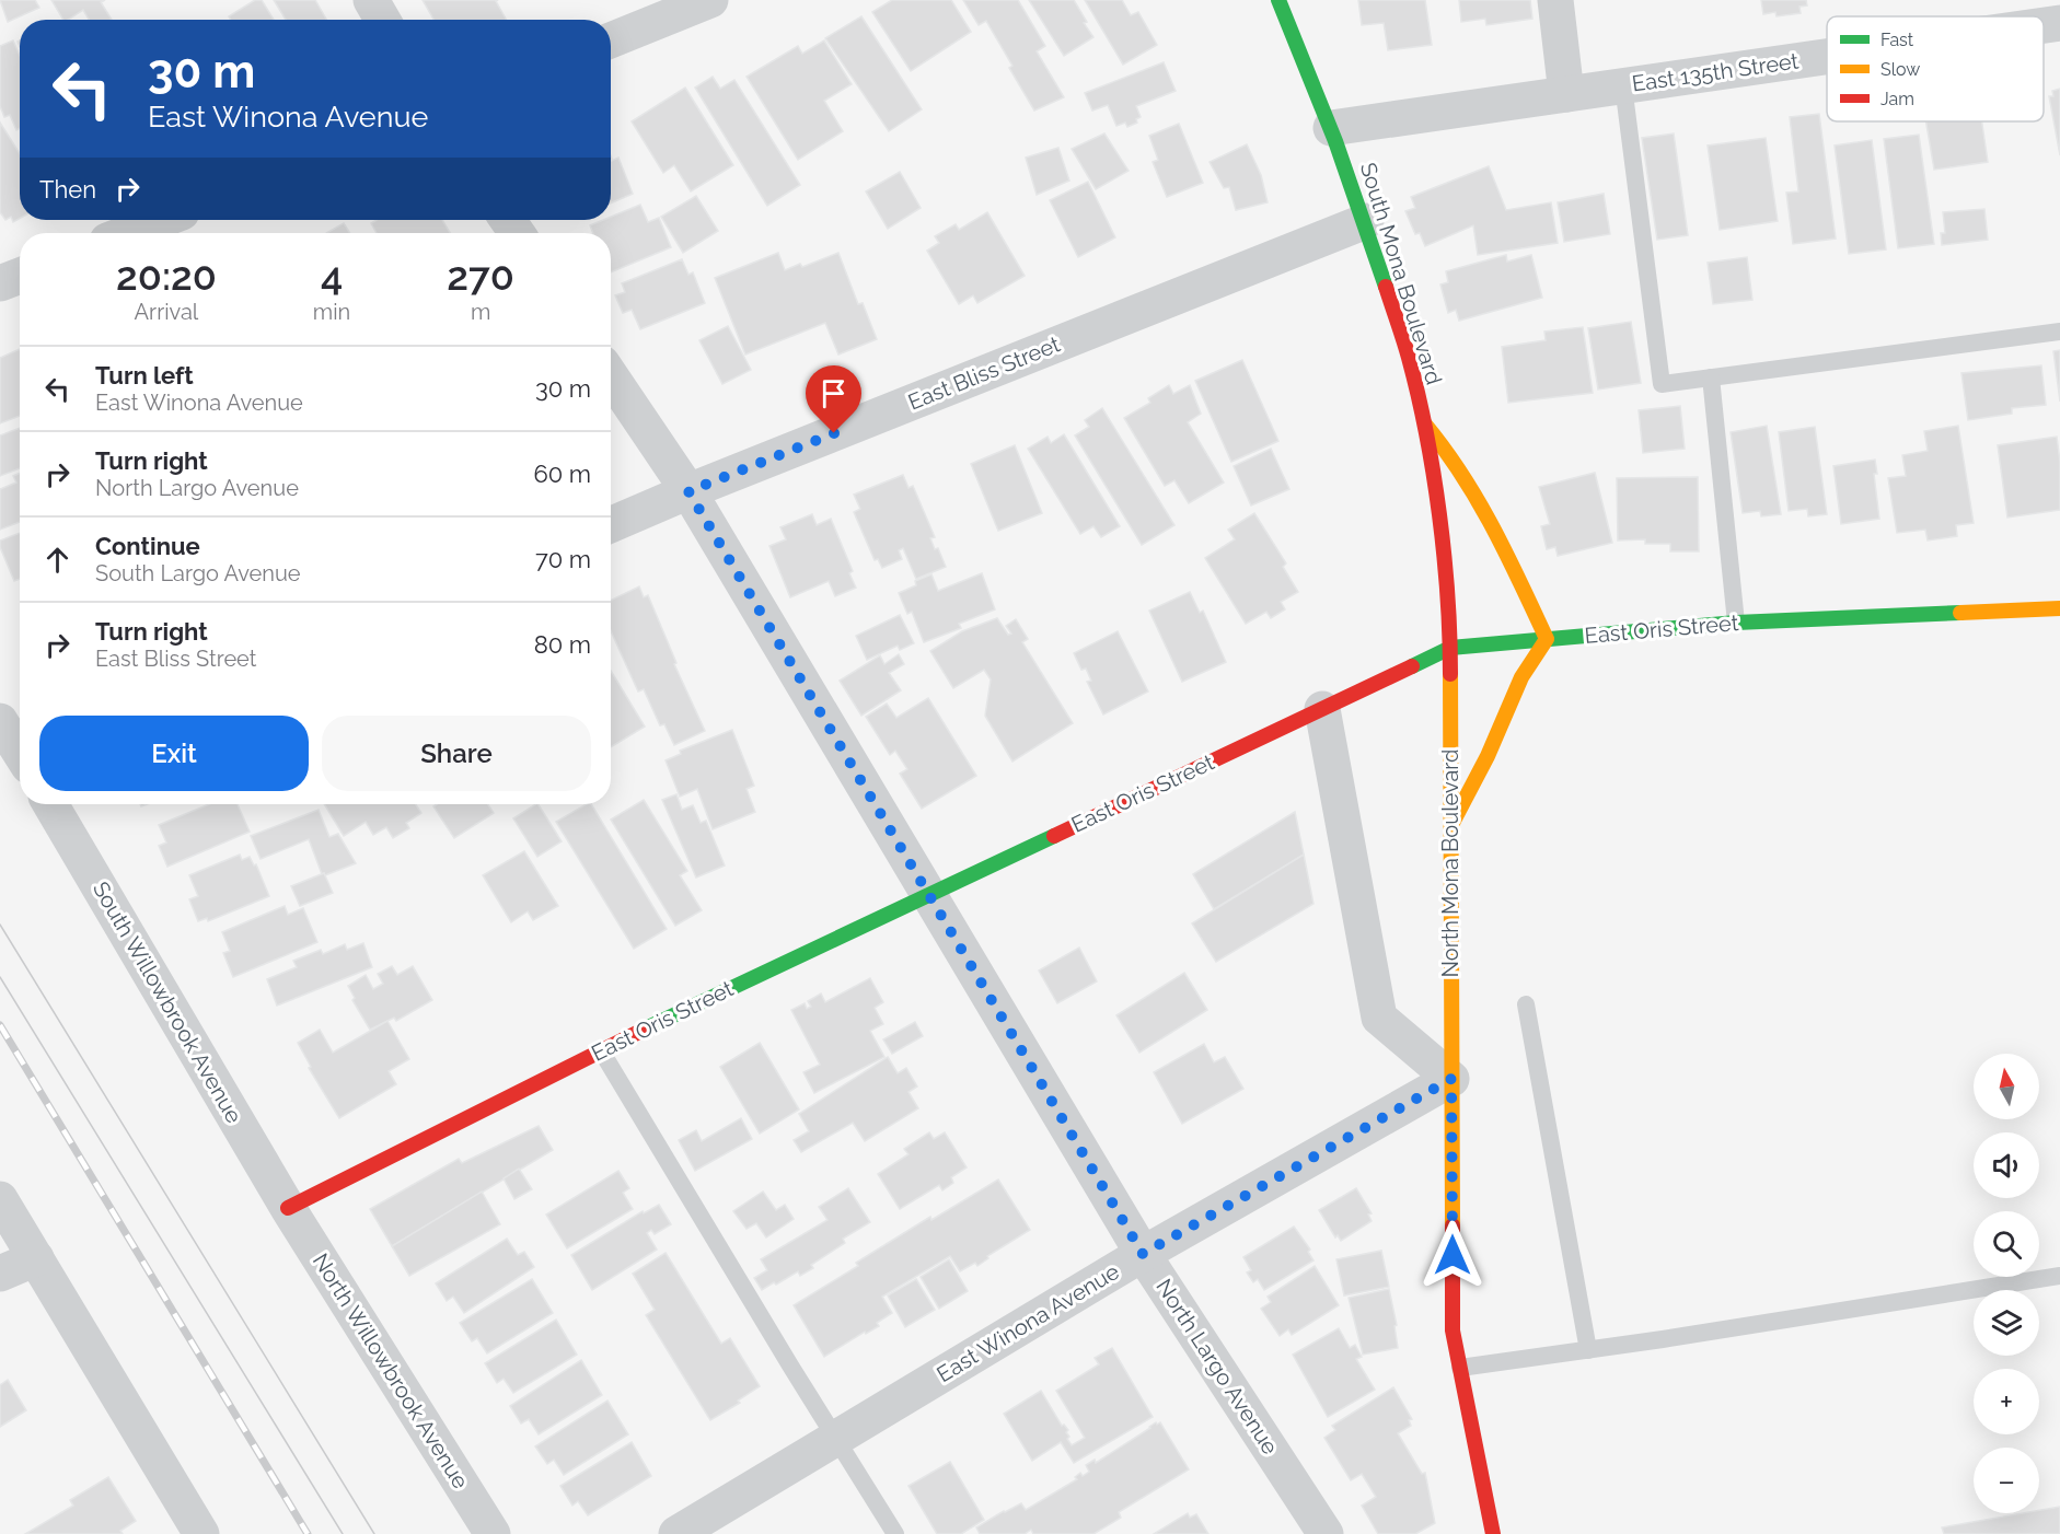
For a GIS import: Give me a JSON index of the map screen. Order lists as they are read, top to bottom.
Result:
{
  "streets": {
    "street": [
      "East 135th Street",
      "South Mona Boulevard",
      "East Bliss Street",
      "East Oris Street",
      "North Mona Boulevard",
      "South Willowbrook Avenue",
      "East Winona Avenue",
      "North Largo Avenue",
      "North Willowbrook Avenue"
    ]
  },
  "crossings": [
    ["East 135th Street", "South Mona Boulevard"],
    ["South Mona Boulevard", "East Bliss Street"],
    ["South Mona Boulevard", "East Oris Street"],
    ["South Mona Boulevard", "North Mona Boulevard"],
    ["East Bliss Street", "North Largo Avenue"],
    ["East Oris Street", "North Mona Boulevard"],
    ["East Oris Street", "South Willowbrook Avenue"],
    ["East Oris Street", "North Largo Avenue"],
    ["East Oris Street", "North Willowbrook Avenue"],
    ["North Mona Boulevard", "East Winona Avenue"],
    ["South Willowbrook Avenue", "North Willowbrook Avenue"],
    ["East Winona Avenue", "North Largo Avenue"]
  ],
  "legend": ["Fast", "Slow", "Jam"],
  "north": "top",
  "page": {
    "turn": ["30 m", "East Winona Avenue"],
    "then": "Then",
    "eta": [
      "20:20",
      "Arrival",
      "4",
      "min",
      "270",
      "m"
    ],
    "list": [
      {
        "name": "Turn left",
        "note": "East Winona Avenue",
        "value": "30 m"
      },
      {
        "name": "Turn right",
        "note": "North Largo Avenue",
        "value": "60 m"
      },
      {
        "name": "Continue",
        "note": "South Largo Avenue",
        "value": "70 m"
      },
      {
        "name": "Turn right",
        "note": "East Bliss Street",
        "value": "80 m"
      }
    ],
    "buttons": ["Exit", "Share"],
    "map_buttons": ["+", "−"]
  }
}
